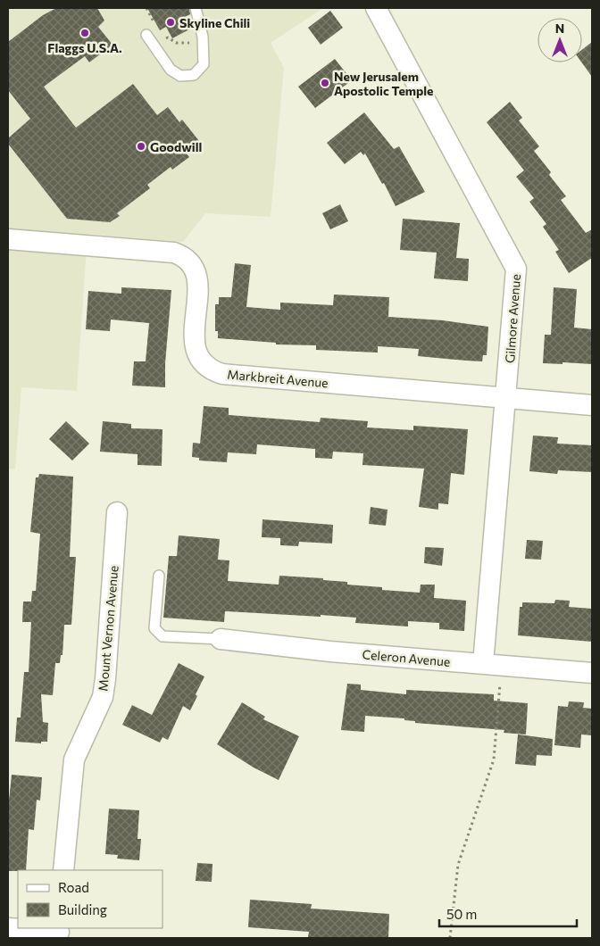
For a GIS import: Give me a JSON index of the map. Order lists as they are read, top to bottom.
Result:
{
  "streets": {
    "street": [
      "Gilmore Avenue",
      "Markbreit Avenue",
      "Mount Vernon Avenue",
      "Celeron Avenue"
    ]
  },
  "crossings": [
    ["Gilmore Avenue", "Markbreit Avenue"],
    ["Gilmore Avenue", "Celeron Avenue"]
  ],
  "places": [
    "Skyline Chili",
    "Flaggs U.S.A.",
    "New Jerusalem Apostolic Temple",
    "Goodwill"
  ],
  "legend": ["Road", "Building"],
  "scale_bar": "50 m",
  "north": "top"
}
